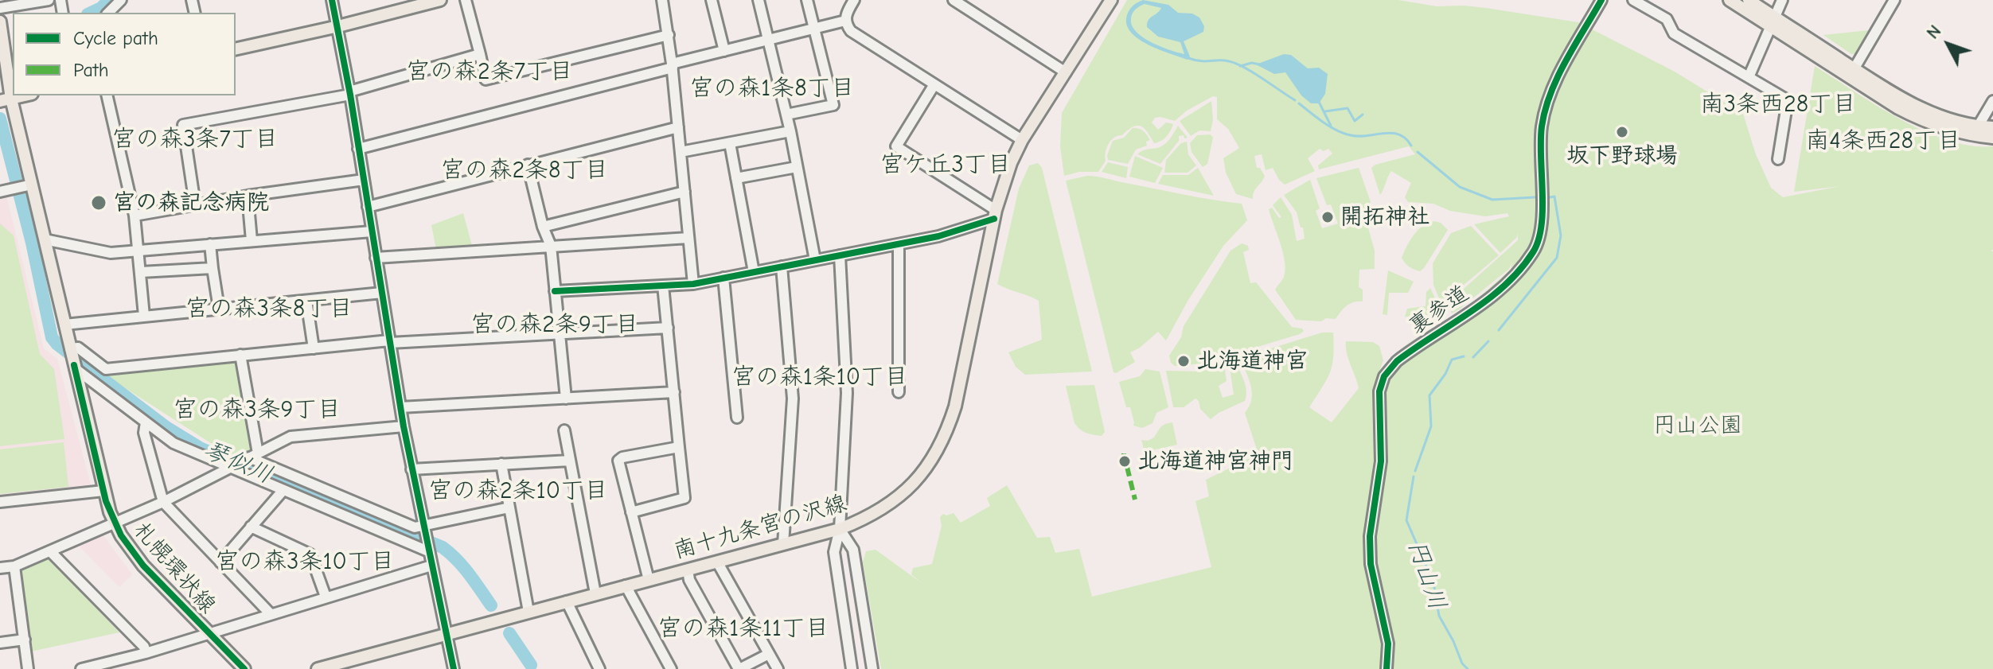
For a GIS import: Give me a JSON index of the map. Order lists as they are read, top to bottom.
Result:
{
  "streets": {
    "main road": ["南十九条宮の沢線", "札幌環状線"],
    "street": ["裏参道"]
  },
  "districts": [
    "宮の森2条7丁目",
    "宮の森1条8丁目",
    "南3条西28丁目",
    "宮の森3条7丁目",
    "南4条西28丁目",
    "宮ケ丘3丁目",
    "宮の森2条8丁目",
    "宮の森3条8丁目",
    "宮の森2条9丁目",
    "宮の森1条10丁目",
    "宮の森3条9丁目",
    "宮の森2条10丁目",
    "宮の森3条10丁目",
    "宮の森1条11丁目"
  ],
  "water": ["琴似川", "円山川"],
  "parks": ["円山公園"],
  "places": [
    "坂下野球場",
    "宮の森記念病院",
    "開拓神社",
    "北海道神宮",
    "北海道神宮神門"
  ],
  "legend": ["Cycle path", "Path"],
  "north": "top left"
}
